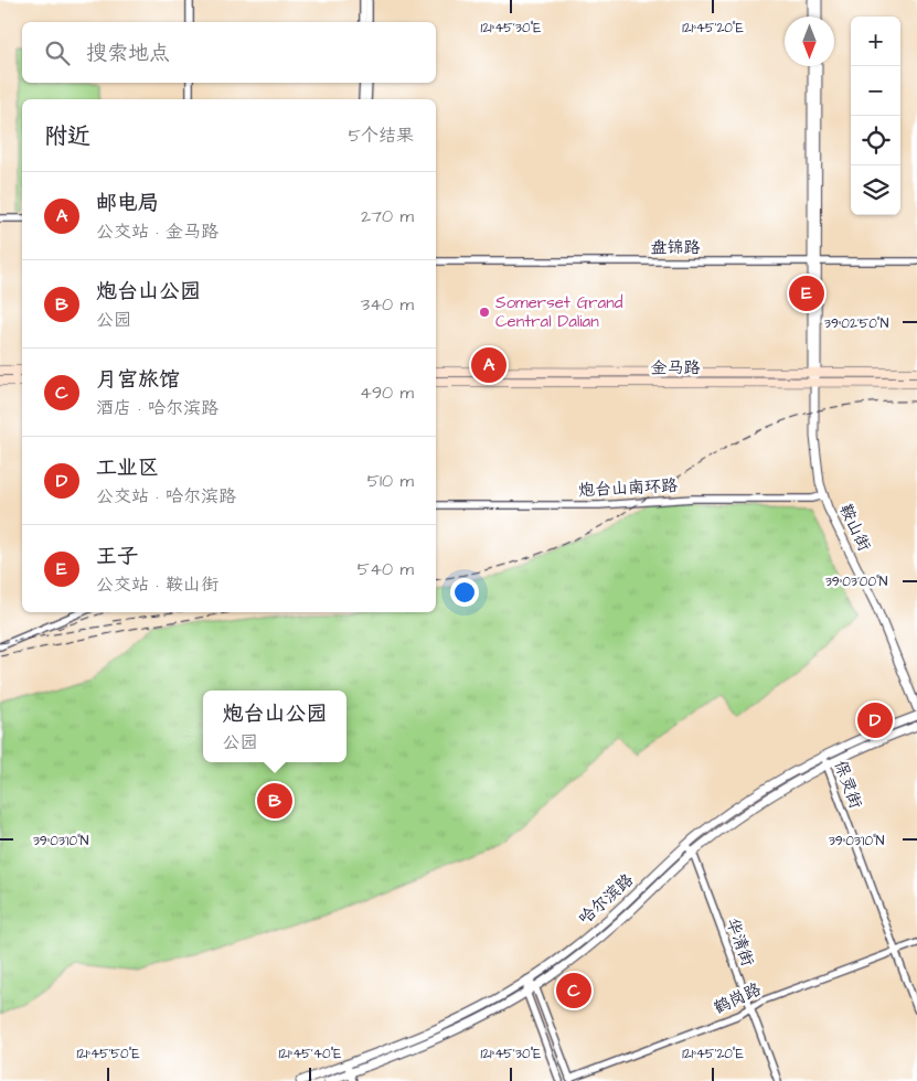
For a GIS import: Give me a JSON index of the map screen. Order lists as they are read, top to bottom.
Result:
{
  "streets": {
    "main road": ["金马路"],
    "street": [
      "盘锦路",
      "炮台山南环路",
      "鞍山街",
      "保灵街",
      "哈尔滨路",
      "华清街",
      "鹤岗路"
    ]
  },
  "crossings": [
    ["盘锦路", "鞍山街"],
    ["金马路", "鞍山街"],
    ["炮台山南环路", "鞍山街"],
    ["保灵街", "哈尔滨路"],
    ["保灵街", "鹤岗路"],
    ["哈尔滨路", "华清街"],
    ["华清街", "鹤岗路"]
  ],
  "places": ["Somerset Grand Central Dalian"],
  "north": "bottom",
  "page": {
    "map_buttons": ["+", "−"],
    "search": "搜索地点",
    "heading": ["附近", "5个结果"],
    "list": [
      {
        "mark": "A",
        "name": "邮电局",
        "note": "公交站 · 金马路",
        "value": "270 m"
      },
      {
        "mark": "B",
        "name": "炮台山公园",
        "note": "公园",
        "value": "340 m"
      },
      {
        "mark": "C",
        "name": "月宫旅馆",
        "note": "酒店 · 哈尔滨路",
        "value": "490 m"
      },
      {
        "mark": "D",
        "name": "工业区",
        "note": "公交站 · 哈尔滨路",
        "value": "510 m"
      },
      {
        "mark": "E",
        "name": "王子",
        "note": "公交站 · 鞍山街",
        "value": "540 m"
      }
    ],
    "pins": [
      "E",
      "A",
      "D",
      "B",
      "C"
    ],
    "popup": ["炮台山公园", "公园"]
  },
  "coordinates": [
    "121°45'30\"E",
    "121°45'20\"E",
    "39°02'50\"N",
    "39°03'00\"N",
    "39°03'10\"N",
    "121°45'50\"E",
    "121°45'40\"E"
  ]
}
